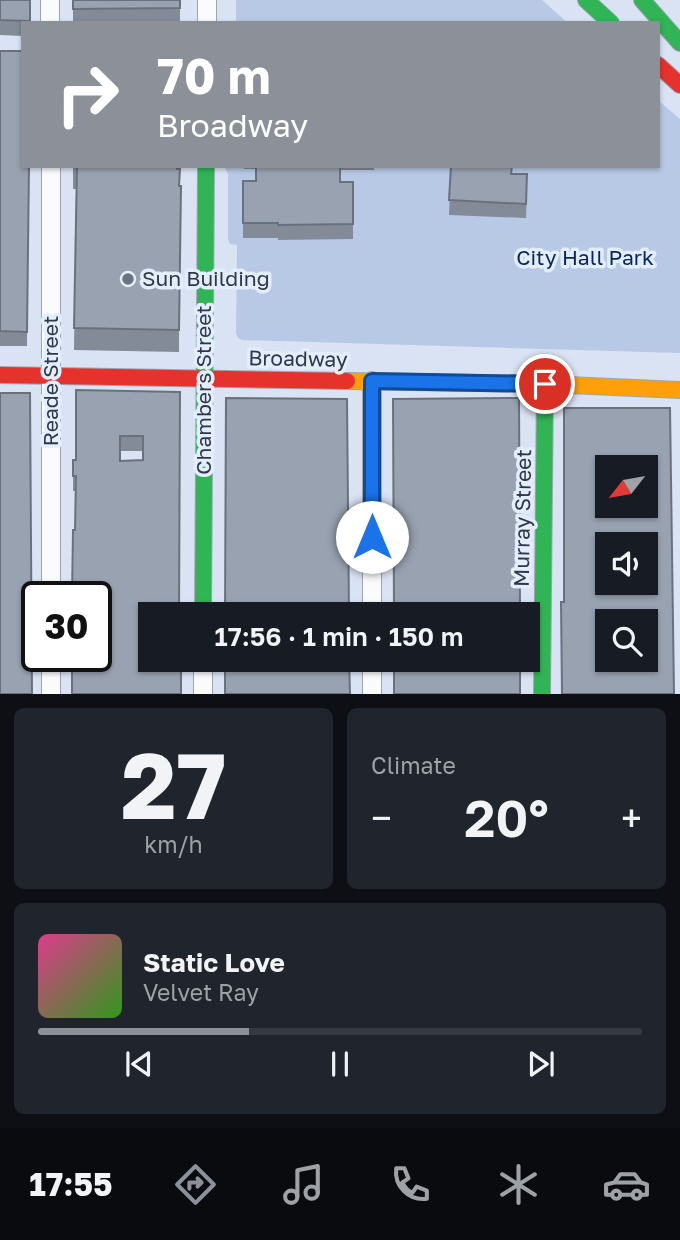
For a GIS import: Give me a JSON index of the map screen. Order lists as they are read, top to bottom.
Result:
{
  "streets": {
    "main road": ["Broadway", "Chambers Street", "Murray Street"],
    "street": ["Reade Street"]
  },
  "crossings": [
    ["Broadway", "Reade Street"],
    ["Broadway", "Chambers Street"],
    ["Broadway", "Murray Street"]
  ],
  "parks": ["City Hall Park"],
  "places": ["Sun Building"],
  "north": "bottom left",
  "page": {
    "turn": ["70 m", "Broadway"],
    "limit": "30",
    "trip": "17:56 · 1 min · 150 m",
    "tile": [
      ["27", "km/h"],
      "Climate"
    ],
    "heat": ["−", "20°", "+"],
    "song": ["Static Love", "Velvet Ray"],
    "tabs": "17:55"
  }
}
